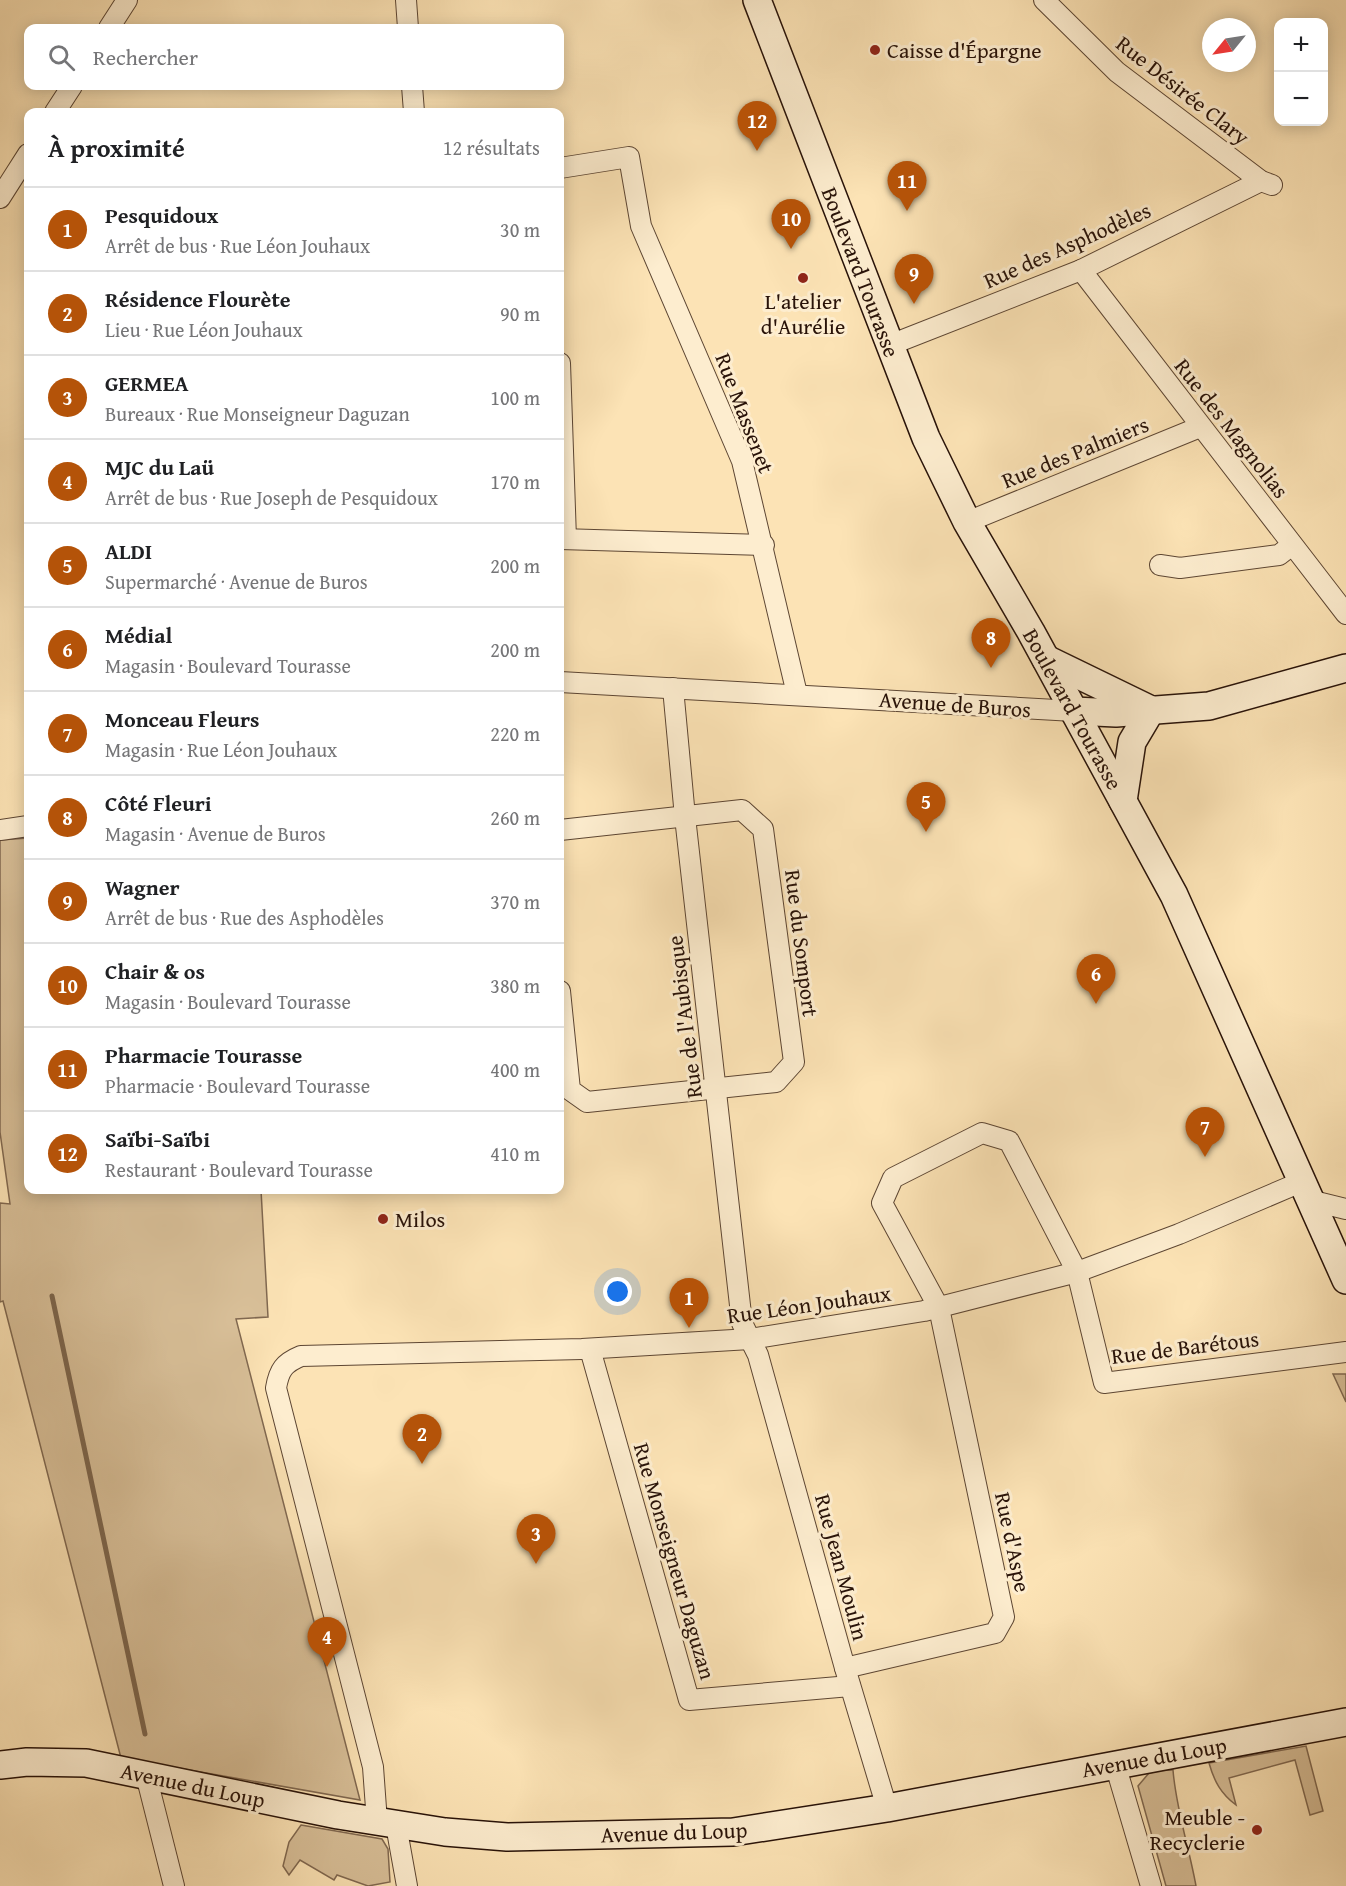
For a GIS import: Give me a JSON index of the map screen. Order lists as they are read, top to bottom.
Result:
{
  "streets": {
    "street": [
      "Rue Désirée Clary",
      "Rue des Asphodèles",
      "Boulevard Tourasse",
      "Rue Massenet",
      "Rue des Magnolias",
      "Rue des Palmiers",
      "Avenue de Buros",
      "Rue du Somport",
      "Rue de l'Aubisque",
      "Rue Léon Jouhaux",
      "Rue de Barétous",
      "Rue d'Aspe",
      "Rue Monseigneur Daguzan",
      "Rue Jean Moulin",
      "Avenue du Loup"
    ]
  },
  "crossings": [
    ["Rue Désirée Clary", "Rue des Asphodèles"],
    ["Rue des Asphodèles", "Boulevard Tourasse"],
    ["Rue des Asphodèles", "Rue des Magnolias"],
    ["Boulevard Tourasse", "Rue des Palmiers"],
    ["Boulevard Tourasse", "Avenue de Buros"],
    ["Boulevard Tourasse", "Rue Léon Jouhaux"],
    ["Rue Massenet", "Avenue de Buros"],
    ["Rue des Magnolias", "Rue des Palmiers"],
    ["Avenue de Buros", "Rue de l'Aubisque"],
    ["Rue du Somport", "Rue de l'Aubisque"],
    ["Rue de l'Aubisque", "Rue Léon Jouhaux"],
    ["Rue de l'Aubisque", "Rue Jean Moulin"],
    ["Rue Léon Jouhaux", "Rue de Barétous"],
    ["Rue Léon Jouhaux", "Rue d'Aspe"],
    ["Rue Léon Jouhaux", "Rue Monseigneur Daguzan"],
    ["Rue Léon Jouhaux", "Rue Jean Moulin"],
    ["Rue Léon Jouhaux", "Avenue du Loup"],
    ["Rue de Barétous", "Rue d'Aspe"],
    ["Rue d'Aspe", "Rue Monseigneur Daguzan"],
    ["Rue d'Aspe", "Rue Jean Moulin"],
    ["Rue Monseigneur Daguzan", "Rue Jean Moulin"],
    ["Rue Jean Moulin", "Avenue du Loup"]
  ],
  "places": [
    "Caisse d'Épargne",
    "L'atelier d'Aurélie",
    "Milos",
    "Meuble - Recyclerie"
  ],
  "north": "bottom left",
  "page": {
    "map_buttons": ["+", "−"],
    "search": "Rechercher",
    "pins": [
      "12",
      "11",
      "10",
      "9",
      "8",
      "5",
      "6",
      "7",
      "1",
      "2",
      "3",
      "4"
    ],
    "heading": ["À proximité", "12 résultats"],
    "list": [
      {
        "mark": "1",
        "name": "Pesquidoux",
        "note": "Arrêt de bus · Rue Léon Jouhaux",
        "value": "30 m"
      },
      {
        "mark": "2",
        "name": "Résidence Flourète",
        "note": "Lieu · Rue Léon Jouhaux",
        "value": "90 m"
      },
      {
        "mark": "3",
        "name": "GERMEA",
        "note": "Bureaux · Rue Monseigneur Daguzan",
        "value": "100 m"
      },
      {
        "mark": "4",
        "name": "MJC du Laü",
        "note": "Arrêt de bus · Rue Joseph de Pesquidoux",
        "value": "170 m"
      },
      {
        "mark": "5",
        "name": "ALDI",
        "note": "Supermarché · Avenue de Buros",
        "value": "200 m"
      },
      {
        "mark": "6",
        "name": "Médial",
        "note": "Magasin · Boulevard Tourasse",
        "value": "200 m"
      },
      {
        "mark": "7",
        "name": "Monceau Fleurs",
        "note": "Magasin · Rue Léon Jouhaux",
        "value": "220 m"
      },
      {
        "mark": "8",
        "name": "Côté Fleuri",
        "note": "Magasin · Avenue de Buros",
        "value": "260 m"
      },
      {
        "mark": "9",
        "name": "Wagner",
        "note": "Arrêt de bus · Rue des Asphodèles",
        "value": "370 m"
      },
      {
        "mark": "10",
        "name": "Chair & os",
        "note": "Magasin · Boulevard Tourasse",
        "value": "380 m"
      },
      {
        "mark": "11",
        "name": "Pharmacie Tourasse",
        "note": "Pharmacie · Boulevard Tourasse",
        "value": "400 m"
      },
      {
        "mark": "12",
        "name": "Saïbi-Saïbi",
        "note": "Restaurant · Boulevard Tourasse",
        "value": "410 m"
      }
    ]
  }
}
